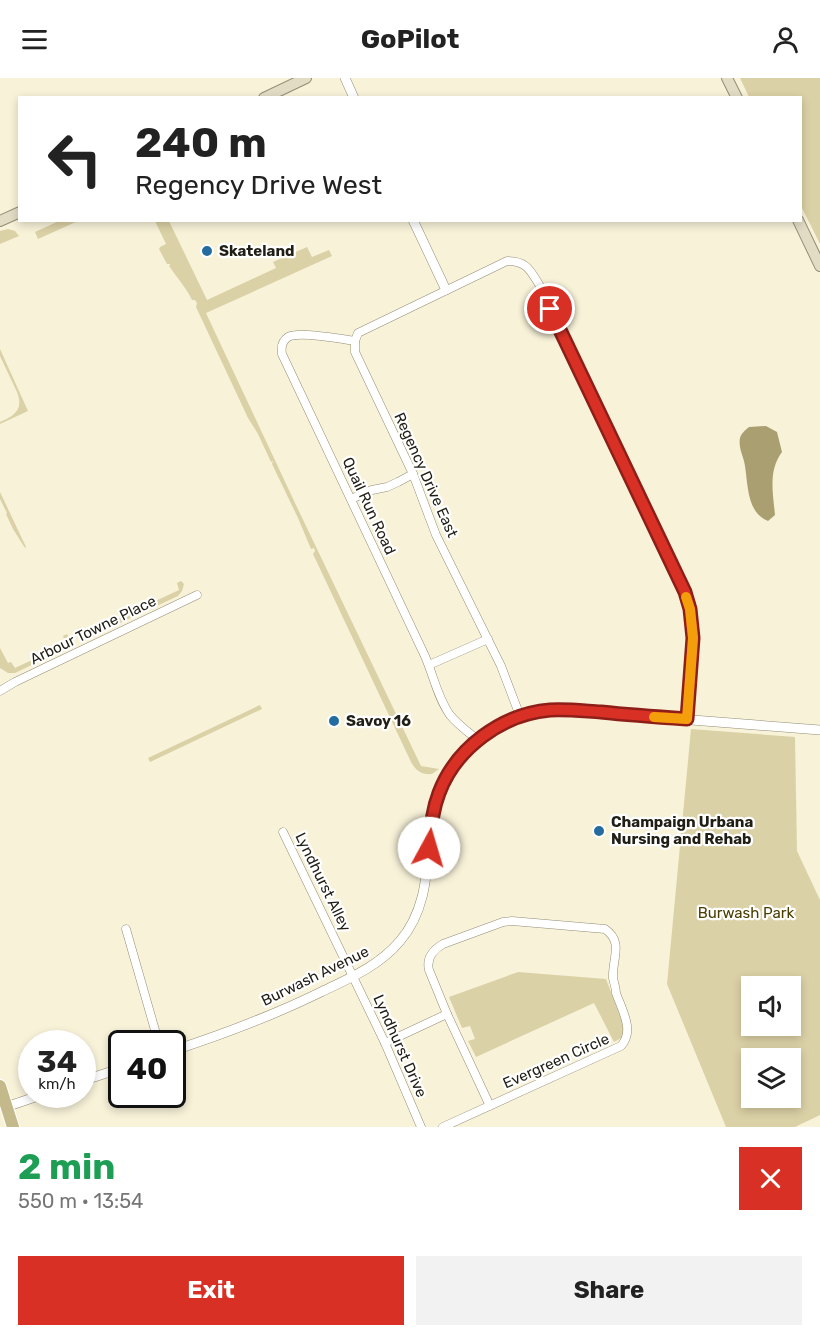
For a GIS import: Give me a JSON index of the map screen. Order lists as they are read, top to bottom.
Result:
{
  "streets": {
    "street": [
      "Regency Drive East",
      "Quail Run Road",
      "Arbour Towne Place",
      "Lyndhurst Alley",
      "Burwash Avenue",
      "Lyndhurst Drive",
      "Evergreen Circle"
    ]
  },
  "crossings": [
    ["Regency Drive East", "Quail Run Road"],
    ["Regency Drive East", "Burwash Avenue"],
    ["Quail Run Road", "Burwash Avenue"],
    ["Lyndhurst Alley", "Burwash Avenue"],
    ["Lyndhurst Alley", "Lyndhurst Drive"],
    ["Burwash Avenue", "Lyndhurst Drive"]
  ],
  "parks": ["Burwash Park"],
  "places": ["Skateland", "Savoy 16", "Champaign Urbana Nursing and Rehab"],
  "page": {
    "header": "GoPilot",
    "turn": ["240 m", "Regency Drive West"],
    "speed": "34 km/h",
    "limit": "40",
    "heading": ["2 min", "550 m · 13:54"],
    "buttons": ["Exit", "Share"]
  }
}
